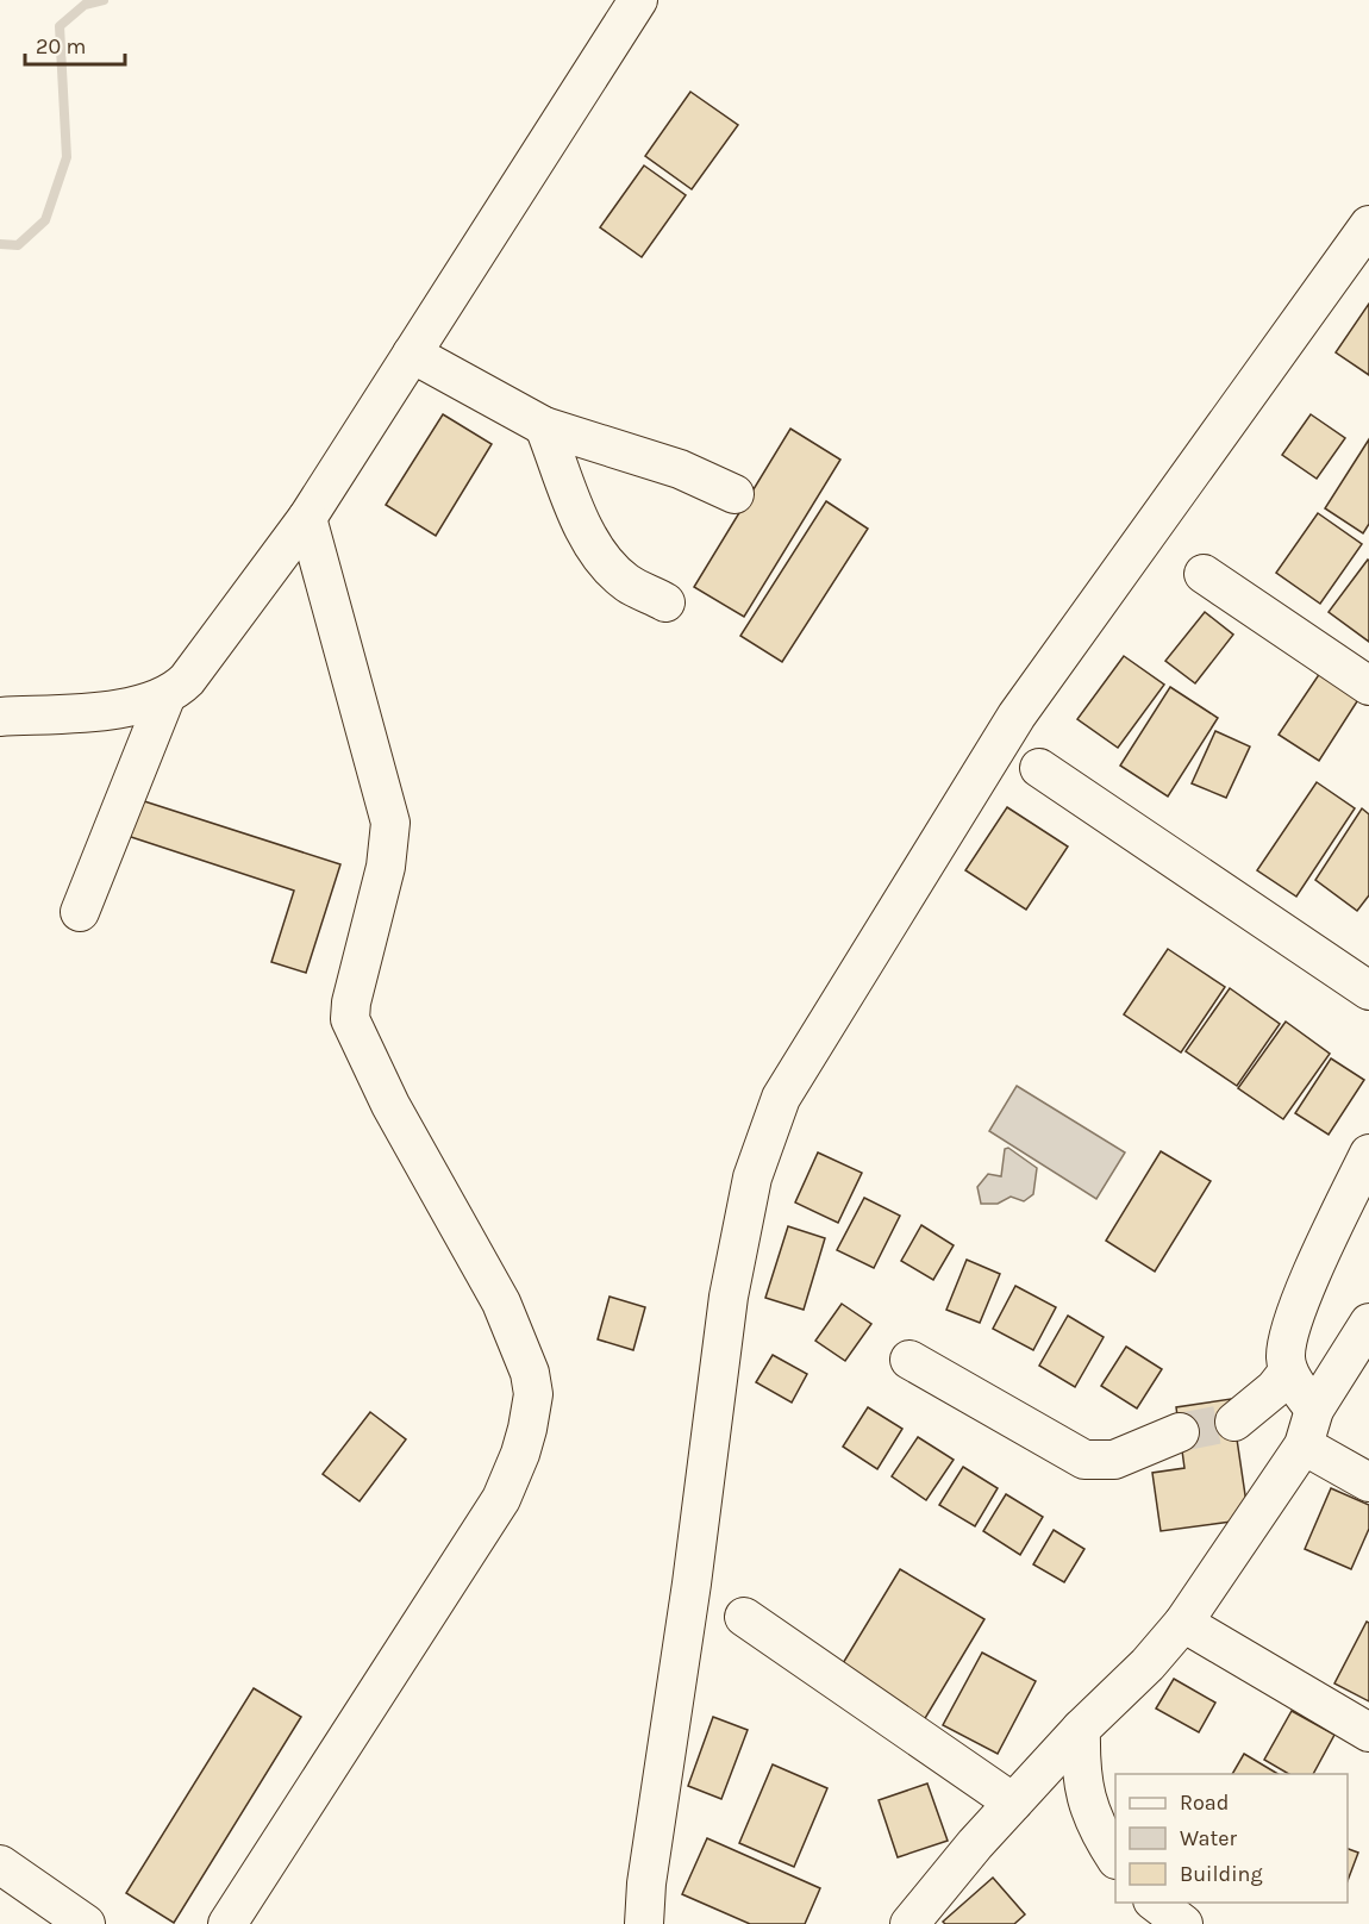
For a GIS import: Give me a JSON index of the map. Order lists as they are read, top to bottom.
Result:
{
  "legend": ["Road", "Water", "Building"],
  "scale_bar": "20 m"
}
